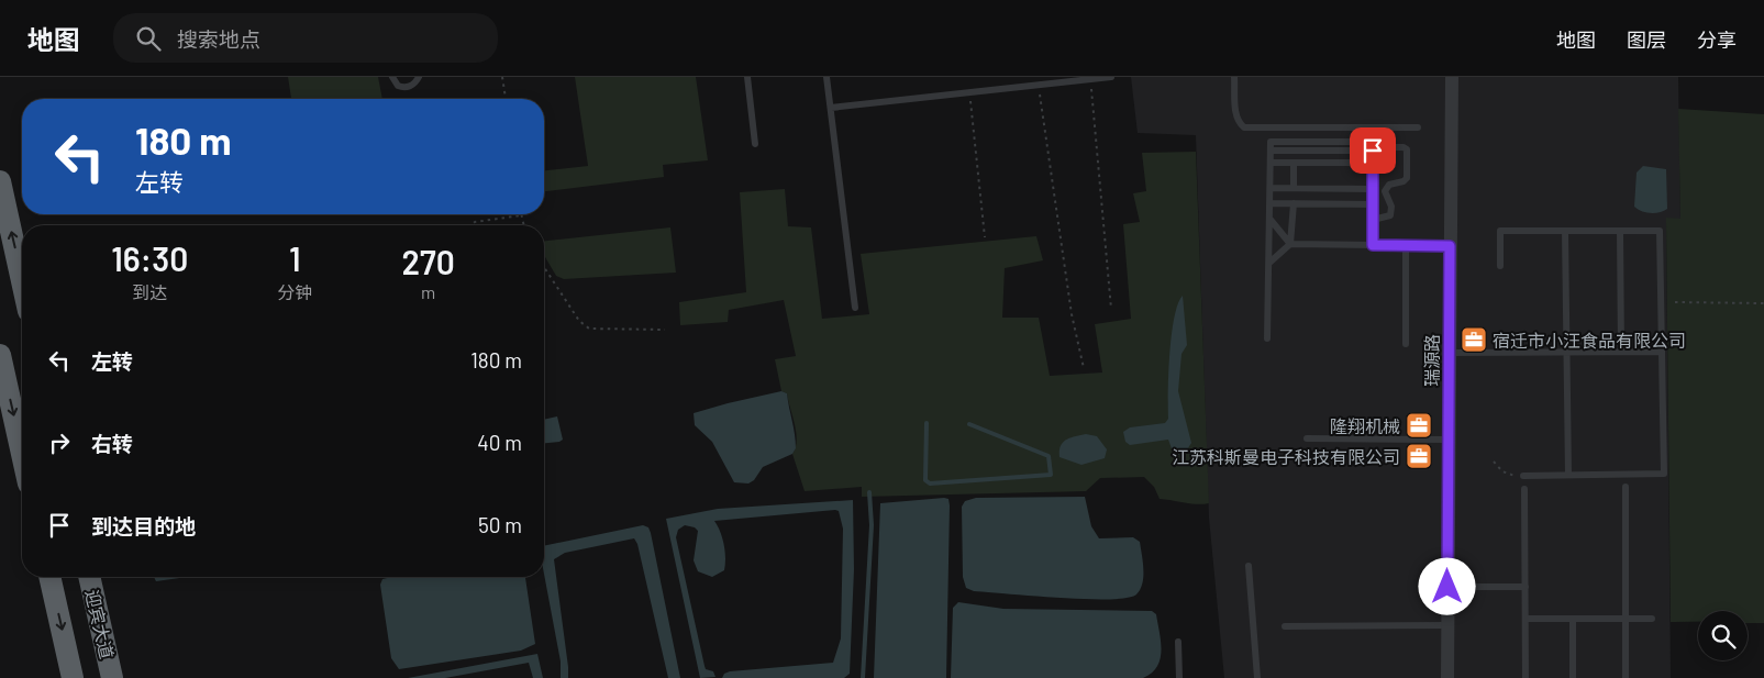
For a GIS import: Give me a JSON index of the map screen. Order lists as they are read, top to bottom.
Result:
{
  "streets": {
    "highway": ["迎宾大道"],
    "street": ["瑞源路"]
  },
  "places": {
    "office": ["宿迁市小汪食品有限公司", "隆翔机械", "江苏科斯曼电子科技有限公司"]
  },
  "page": {
    "header": "地图",
    "search": "搜索地点",
    "nav": ["地图", "图层", "分享"],
    "turn": ["180 m", "左转"],
    "eta": [
      "16:30",
      "到达",
      "1",
      "分钟",
      "270",
      "m"
    ],
    "list": [
      {
        "name": "左转",
        "value": "180 m"
      },
      {
        "name": "右转",
        "value": "40 m"
      },
      {
        "name": "到达目的地",
        "value": "50 m"
      }
    ]
  }
}
